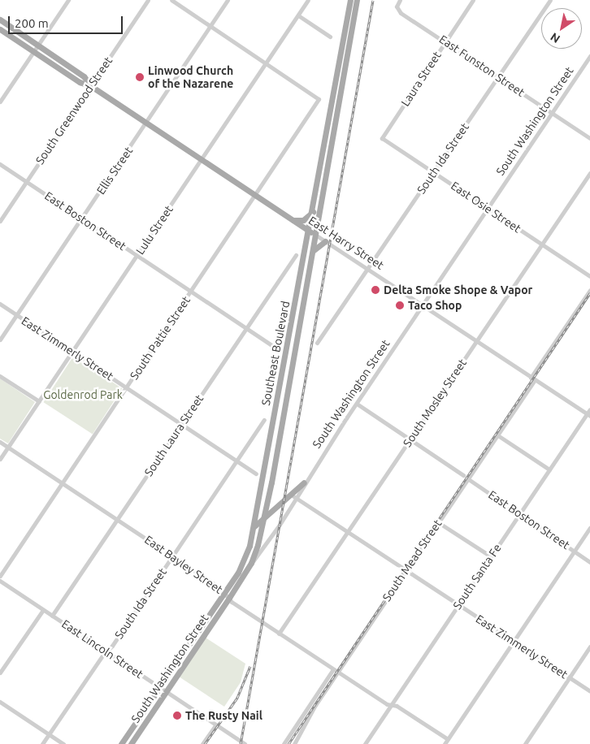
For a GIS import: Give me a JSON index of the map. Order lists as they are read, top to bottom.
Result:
{
  "streets": {
    "main road": ["South Washington Street", "East Harry Street", "Southeast Boulevard"],
    "street": [
      "East Funston Street",
      "Laura Street",
      "South Greenwood Street",
      "South Ida Street",
      "Ellis Street",
      "East Osie Street",
      "East Boston Street",
      "Lulu Street",
      "South Pattie Street",
      "East Zimmerly Street",
      "South Mosley Street",
      "South Laura Street",
      "South Mead Street",
      "East Bayley Street",
      "South Santa Fe",
      "East Lincoln Street"
    ]
  },
  "crossings": [
    ["East Funston Street", "Laura Street"],
    ["East Funston Street", "South Washington Street"],
    ["East Funston Street", "South Ida Street"],
    ["Laura Street", "East Osie Street"],
    ["South Greenwood Street", "East Boston Street"],
    ["South Greenwood Street", "East Harry Street"],
    ["South Washington Street", "East Osie Street"],
    ["South Washington Street", "East Boston Street"],
    ["South Washington Street", "East Harry Street"],
    ["South Washington Street", "East Zimmerly Street"],
    ["South Washington Street", "Southeast Boulevard"],
    ["South Washington Street", "East Bayley Street"],
    ["South Washington Street", "East Lincoln Street"],
    ["South Ida Street", "East Osie Street"],
    ["South Ida Street", "East Harry Street"],
    ["South Ida Street", "East Zimmerly Street"],
    ["South Ida Street", "East Bayley Street"],
    ["South Ida Street", "East Lincoln Street"],
    ["Ellis Street", "East Boston Street"],
    ["Ellis Street", "East Harry Street"],
    ["Ellis Street", "East Zimmerly Street"],
    ["East Osie Street", "South Mosley Street"],
    ["East Boston Street", "Lulu Street"],
    ["East Boston Street", "South Pattie Street"],
    ["East Boston Street", "South Mosley Street"],
    ["East Boston Street", "South Laura Street"],
    ["East Boston Street", "South Mead Street"],
    ["East Boston Street", "South Santa Fe"],
    ["Lulu Street", "East Harry Street"],
    ["Lulu Street", "South Pattie Street"],
    ["Lulu Street", "East Zimmerly Street"],
    ["Lulu Street", "East Bayley Street"],
    ["East Harry Street", "South Pattie Street"],
    ["East Harry Street", "Southeast Boulevard"],
    ["East Harry Street", "South Mosley Street"],
    ["East Harry Street", "South Mead Street"],
    ["East Harry Street", "South Santa Fe"],
    ["South Pattie Street", "East Zimmerly Street"],
    ["South Pattie Street", "East Bayley Street"],
    ["East Zimmerly Street", "South Mosley Street"],
    ["East Zimmerly Street", "South Laura Street"],
    ["East Zimmerly Street", "South Mead Street"],
    ["East Zimmerly Street", "South Santa Fe"],
    ["Southeast Boulevard", "East Bayley Street"],
    ["Southeast Boulevard", "East Lincoln Street"],
    ["South Mosley Street", "East Bayley Street"],
    ["South Laura Street", "East Bayley Street"],
    ["South Laura Street", "East Lincoln Street"],
    ["South Mead Street", "East Bayley Street"],
    ["East Bayley Street", "South Santa Fe"]
  ],
  "parks": ["Goldenrod Park"],
  "places": [
    "Linwood Church of the Nazarene",
    "Delta Smoke Shope & Vapor",
    "Taco Shop",
    "The Rusty Nail"
  ],
  "scale_bar": "200 m",
  "north": "bottom left"
}
